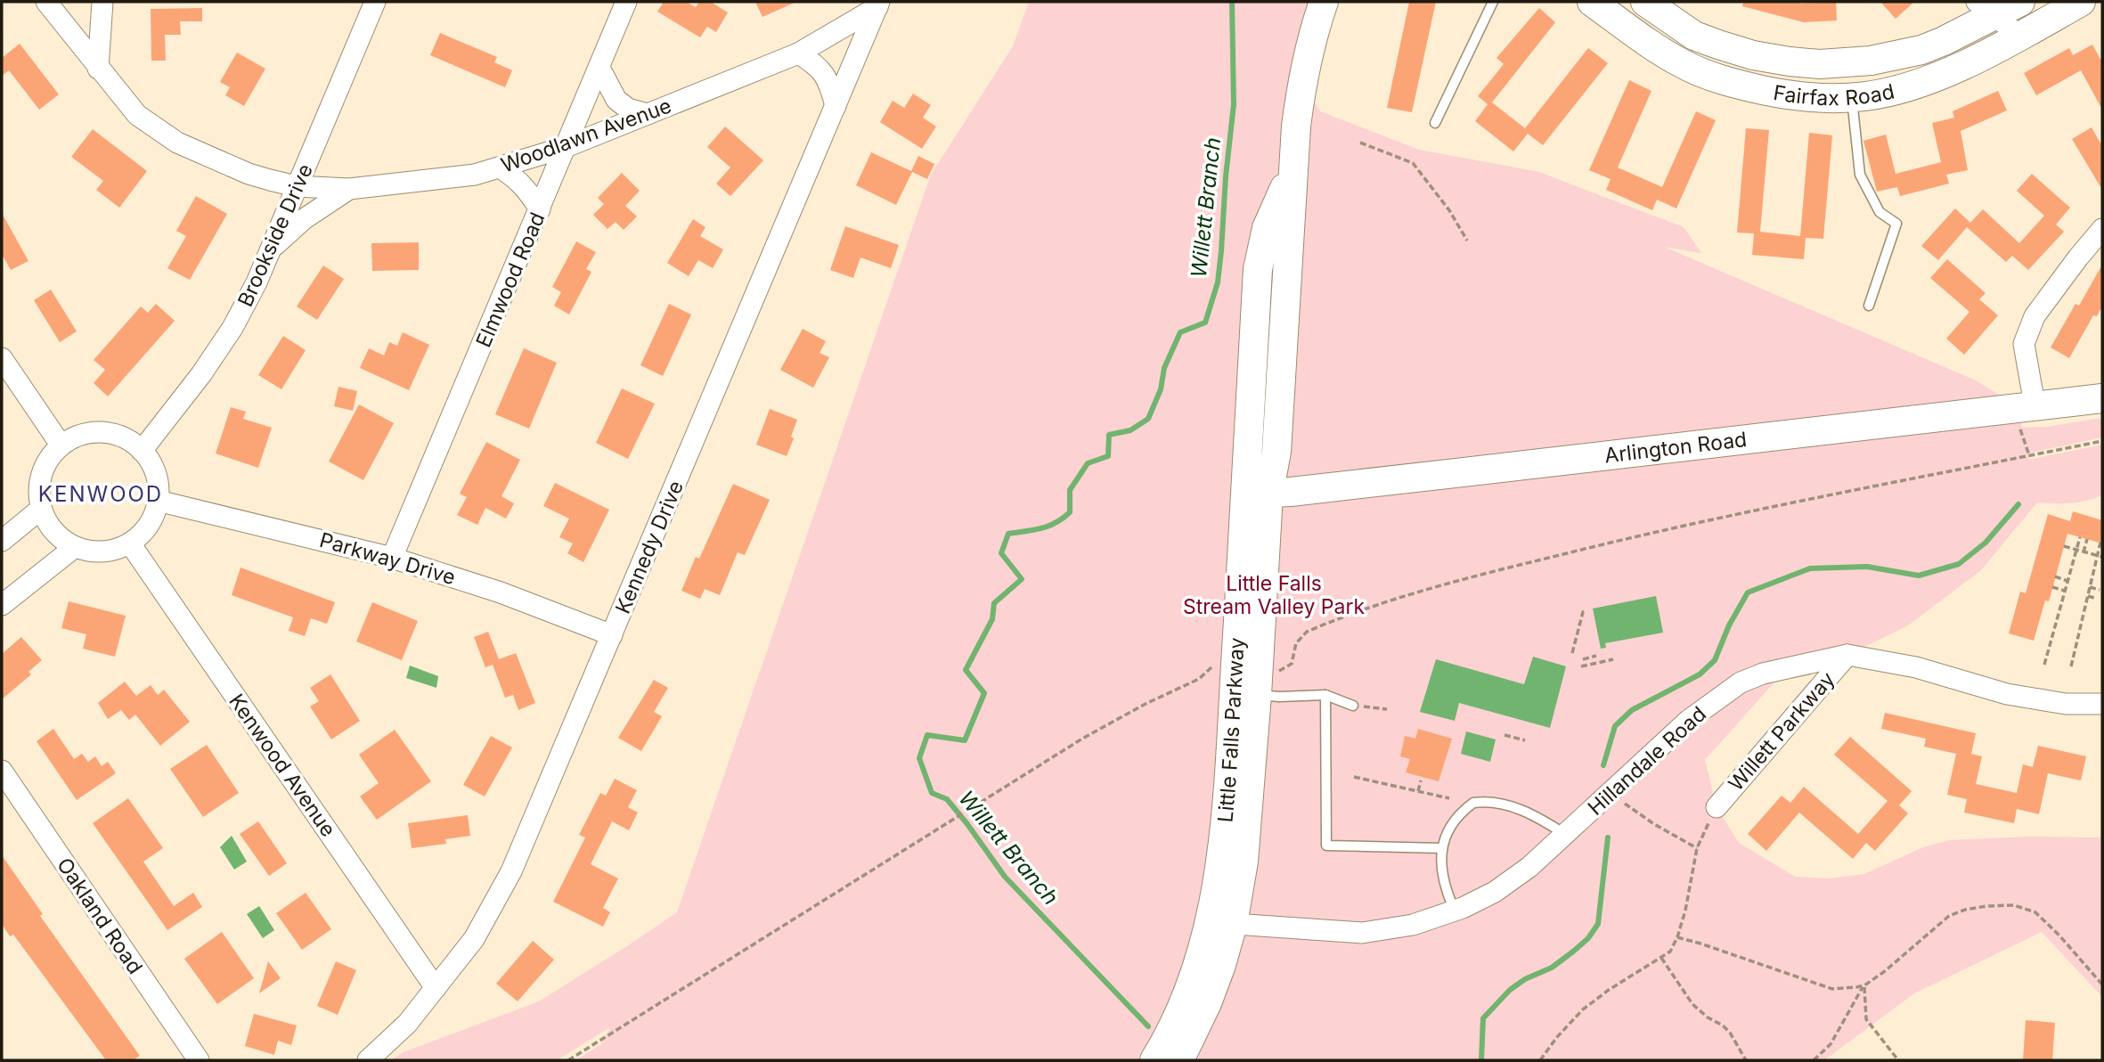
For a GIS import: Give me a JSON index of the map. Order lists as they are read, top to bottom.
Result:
{
  "streets": {
    "main road": ["Fairfax Road", "Arlington Road", "Little Falls Parkway"],
    "street": [
      "Woodlawn Avenue",
      "Brookside Drive",
      "Elmwood Road",
      "Kennedy Drive",
      "Parkway Drive",
      "Willett Parkway",
      "Hillandale Road",
      "Kenwood Avenue",
      "Oakland Road"
    ]
  },
  "crossings": [
    ["Woodlawn Avenue", "Brookside Drive"],
    ["Woodlawn Avenue", "Elmwood Road"],
    ["Woodlawn Avenue", "Kennedy Drive"],
    ["Brookside Drive", "Parkway Drive"],
    ["Brookside Drive", "Kenwood Avenue"],
    ["Elmwood Road", "Parkway Drive"],
    ["Arlington Road", "Little Falls Parkway"],
    ["Kennedy Drive", "Parkway Drive"],
    ["Kennedy Drive", "Kenwood Avenue"],
    ["Parkway Drive", "Kenwood Avenue"],
    ["Little Falls Parkway", "Hillandale Road"],
    ["Willett Parkway", "Hillandale Road"]
  ],
  "districts": ["KENWOOD"],
  "water": ["Willett Branch"],
  "parks": ["Little Falls Stream Valley Park"]
}
